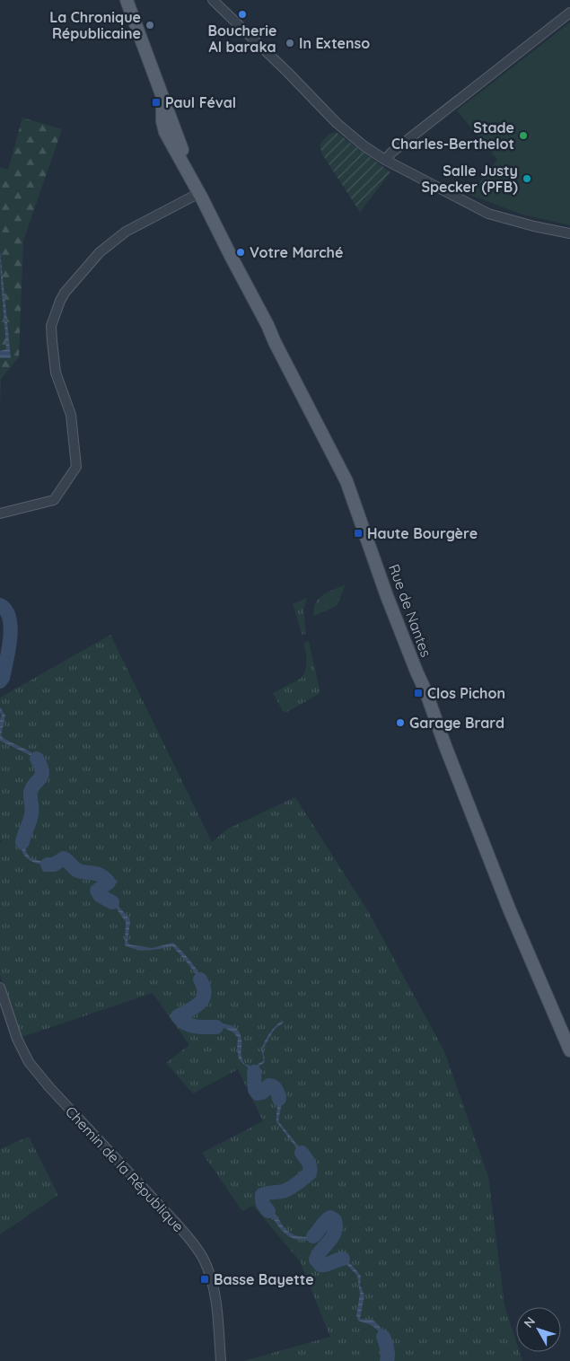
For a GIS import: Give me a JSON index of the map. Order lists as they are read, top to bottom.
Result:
{
  "streets": {
    "main road": ["Rue de Nantes"],
    "street": ["Chemin de la République"]
  },
  "places": {
    "other": [
      "Boucherie Al baraka",
      "La Chronique Républicaine",
      "In Extenso",
      "Stade Charles-Berthelot",
      "Salle Justy Specker (PFB)",
      "Votre Marché",
      "Garage Brard"
    ],
    "transit": [
      "Paul Féval",
      "Haute Bourgère",
      "Clos Pichon",
      "Basse Bayette"
    ]
  },
  "north": "top left"
}
